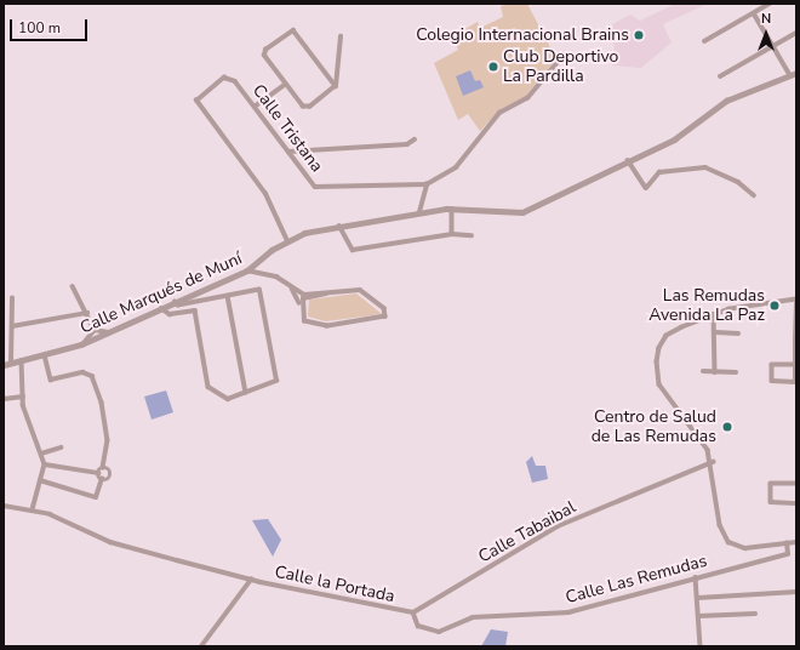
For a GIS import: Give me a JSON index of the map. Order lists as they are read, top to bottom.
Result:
{
  "streets": {
    "street": [
      "Calle Tristana",
      "Calle Marqués de Muní",
      "Calle Tabaibal",
      "Calle Las Remudas",
      "Calle la Portada"
    ]
  },
  "crossings": [
    ["Calle Tristana", "Calle Marqués de Muní"],
    ["Calle Tabaibal", "Calle Las Remudas"],
    ["Calle Tabaibal", "Calle la Portada"],
    ["Calle Las Remudas", "Calle la Portada"]
  ],
  "places": [
    "Colegio Internacional Brains",
    "Club Deportivo La Pardilla",
    "Las Remudas Avenida La Paz",
    "Centro de Salud de Las Remudas"
  ],
  "scale_bar": "100 m",
  "north": "top"
}
